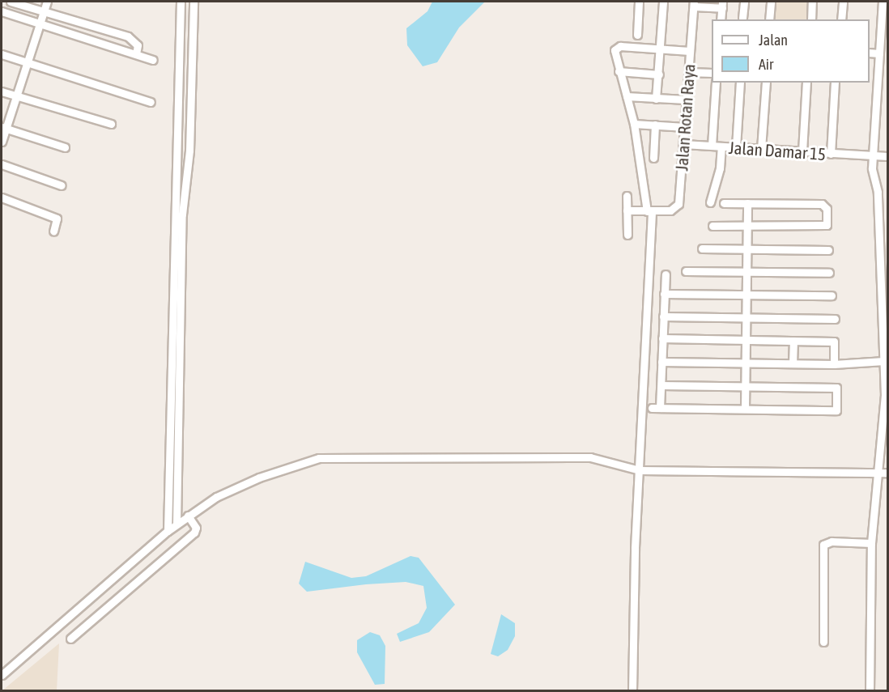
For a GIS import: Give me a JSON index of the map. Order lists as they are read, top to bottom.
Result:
{
  "streets": {
    "street": ["Jalan Rotan Raya", "Jalan Damar 15"]
  },
  "crossings": [
    ["Jalan Rotan Raya", "Jalan Damar 15"]
  ],
  "legend": ["Jalan", "Air"]
}
